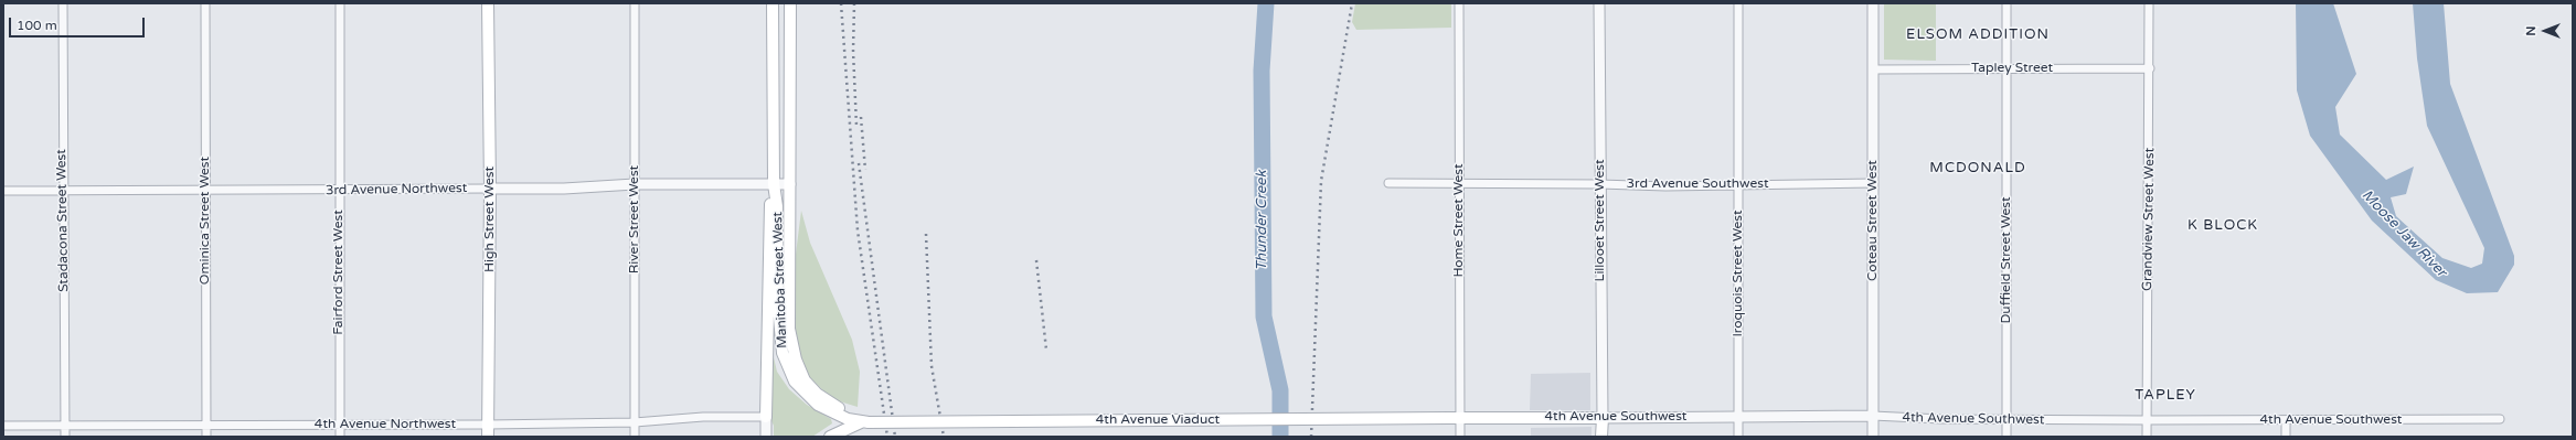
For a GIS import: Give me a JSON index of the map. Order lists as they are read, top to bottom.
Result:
{
  "streets": {
    "main road": [
      "High Street West",
      "Lillooet Street West",
      "Manitoba Street West",
      "4th Avenue Southwest",
      "4th Avenue Viaduct"
    ],
    "street": [
      "Tapley Street",
      "3rd Avenue Southwest",
      "3rd Avenue Northwest",
      "River Street West",
      "Grandview Street West",
      "Stadacona Street West",
      "Ominica Street West",
      "Home Street West",
      "Coteau Street West",
      "Duffield Street West",
      "Fairford Street West",
      "Iroquois Street West",
      "4th Avenue Northwest"
    ]
  },
  "crossings": [
    ["Tapley Street", "Grandview Street West"],
    ["Tapley Street", "Coteau Street West"],
    ["Tapley Street", "Duffield Street West"],
    ["3rd Avenue Southwest", "Home Street West"],
    ["3rd Avenue Southwest", "Lillooet Street West"],
    ["3rd Avenue Southwest", "Coteau Street West"],
    ["3rd Avenue Southwest", "Iroquois Street West"],
    ["3rd Avenue Northwest", "High Street West"],
    ["3rd Avenue Northwest", "River Street West"],
    ["3rd Avenue Northwest", "Stadacona Street West"],
    ["3rd Avenue Northwest", "Ominica Street West"],
    ["3rd Avenue Northwest", "Fairford Street West"],
    ["3rd Avenue Northwest", "Manitoba Street West"],
    ["High Street West", "4th Avenue Northwest"],
    ["River Street West", "4th Avenue Northwest"],
    ["Grandview Street West", "4th Avenue Southwest"],
    ["Stadacona Street West", "4th Avenue Northwest"],
    ["Ominica Street West", "4th Avenue Northwest"],
    ["Home Street West", "4th Avenue Southwest"],
    ["Lillooet Street West", "4th Avenue Southwest"],
    ["Coteau Street West", "4th Avenue Southwest"],
    ["Duffield Street West", "4th Avenue Southwest"],
    ["Fairford Street West", "4th Avenue Northwest"],
    ["Iroquois Street West", "4th Avenue Southwest"],
    ["Manitoba Street West", "4th Avenue Viaduct"],
    ["4th Avenue Southwest", "4th Avenue Viaduct"]
  ],
  "districts": [
    "ELSOM ADDITION",
    "MCDONALD",
    "K BLOCK",
    "TAPLEY"
  ],
  "water": ["Thunder Creek", "Moose Jaw River"],
  "scale_bar": "100 m",
  "north": "left"
}
